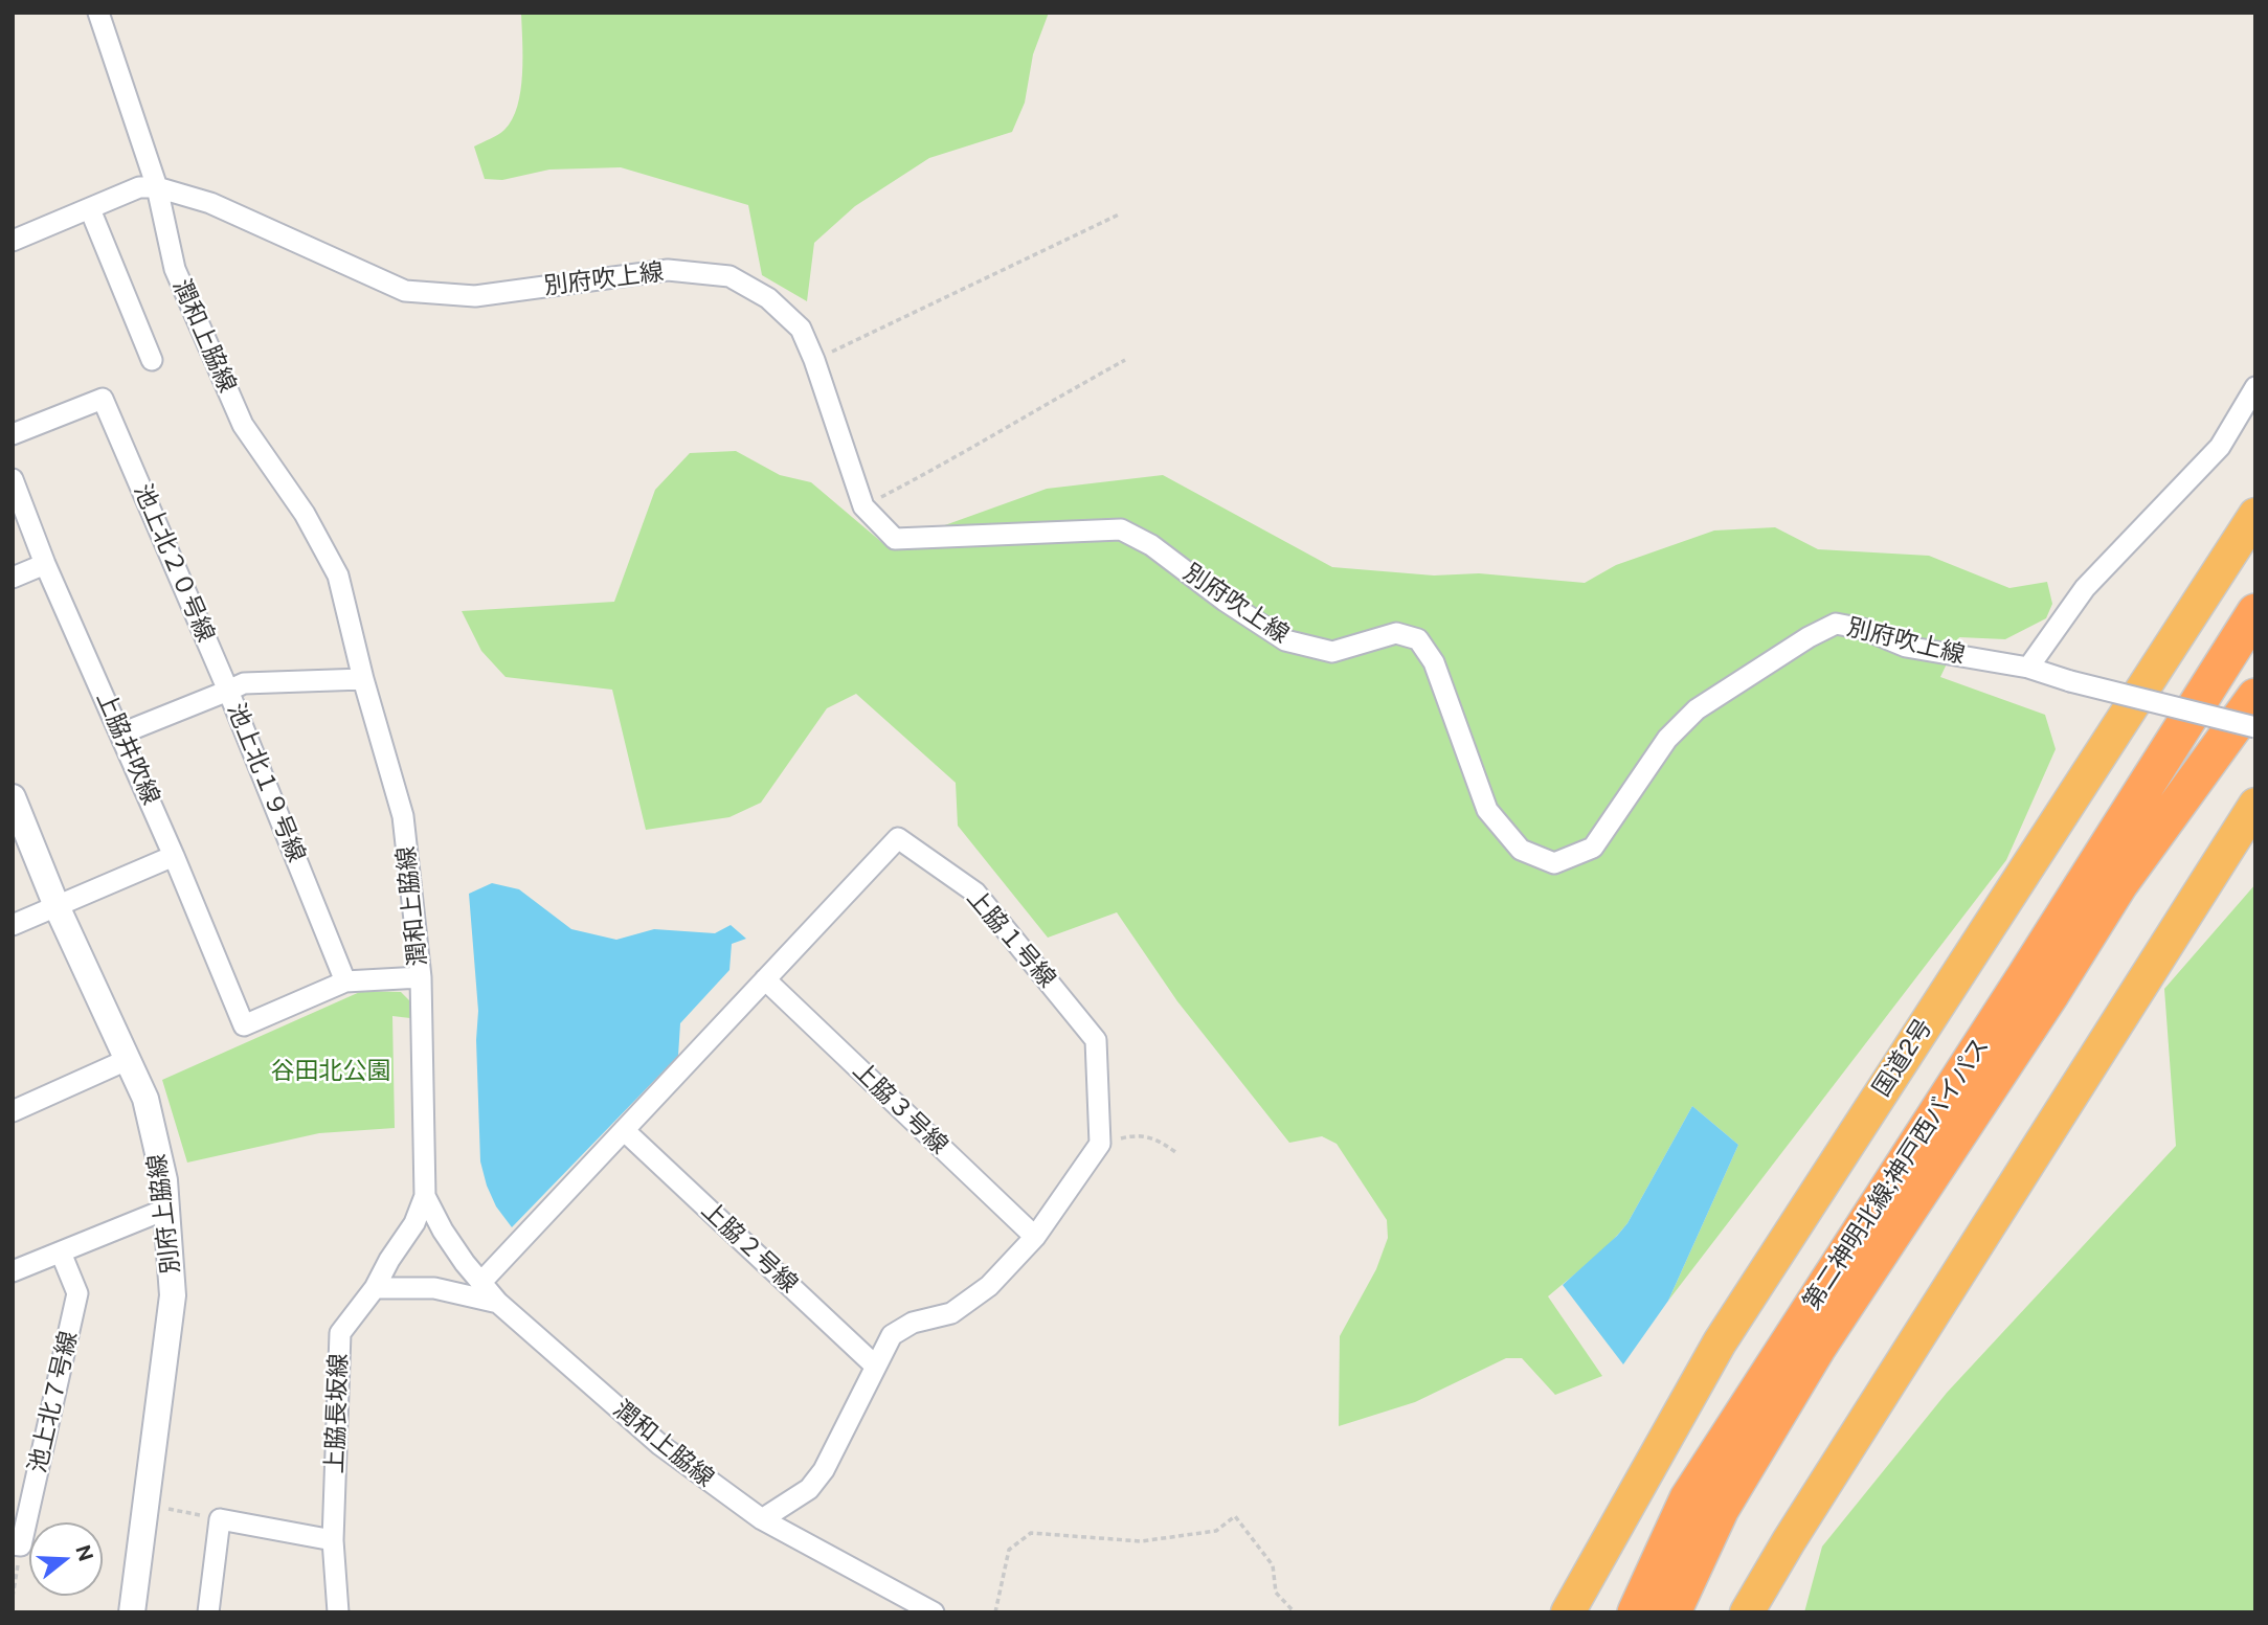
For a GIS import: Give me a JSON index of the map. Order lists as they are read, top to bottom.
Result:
{
  "streets": {
    "highway": ["国道2号", "第二神明北線;神戸西バイパス"],
    "street": [
      "別府吹上線",
      "潤和上脇線",
      "池上北２０号線",
      "上脇井吹線",
      "池上北１９号線",
      "上脇１号線",
      "上脇３号線",
      "別府上脇線",
      "上脇２号線",
      "池上北７号線",
      "上脇長坂線"
    ]
  },
  "crossings": [
    ["別府吹上線", "潤和上脇線"],
    ["潤和上脇線", "上脇１号線"],
    ["潤和上脇線", "上脇長坂線"],
    ["池上北２０号線", "池上北１９号線"],
    ["上脇井吹線", "池上北１９号線"],
    ["上脇１号線", "上脇３号線"],
    ["上脇１号線", "上脇２号線"]
  ],
  "parks": ["谷田北公園"],
  "north": "right"
}
